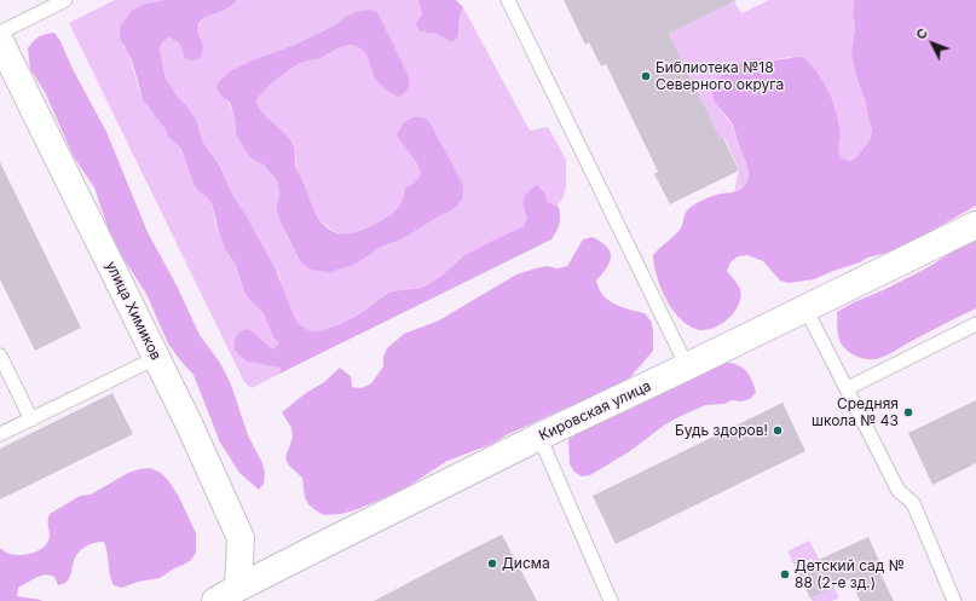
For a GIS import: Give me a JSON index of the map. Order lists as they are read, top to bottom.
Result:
{
  "streets": {
    "street": ["улица Химиков", "Кировская улица"]
  },
  "crossings": [
    ["улица Химиков", "Кировская улица"]
  ],
  "places": [
    "Библиотека №18 Северного округа",
    "Средняя школа № 43",
    "Будь здоров!",
    "Дисма",
    "Детский сад № 88 (2-е зд.)"
  ],
  "north": "top left"
}
